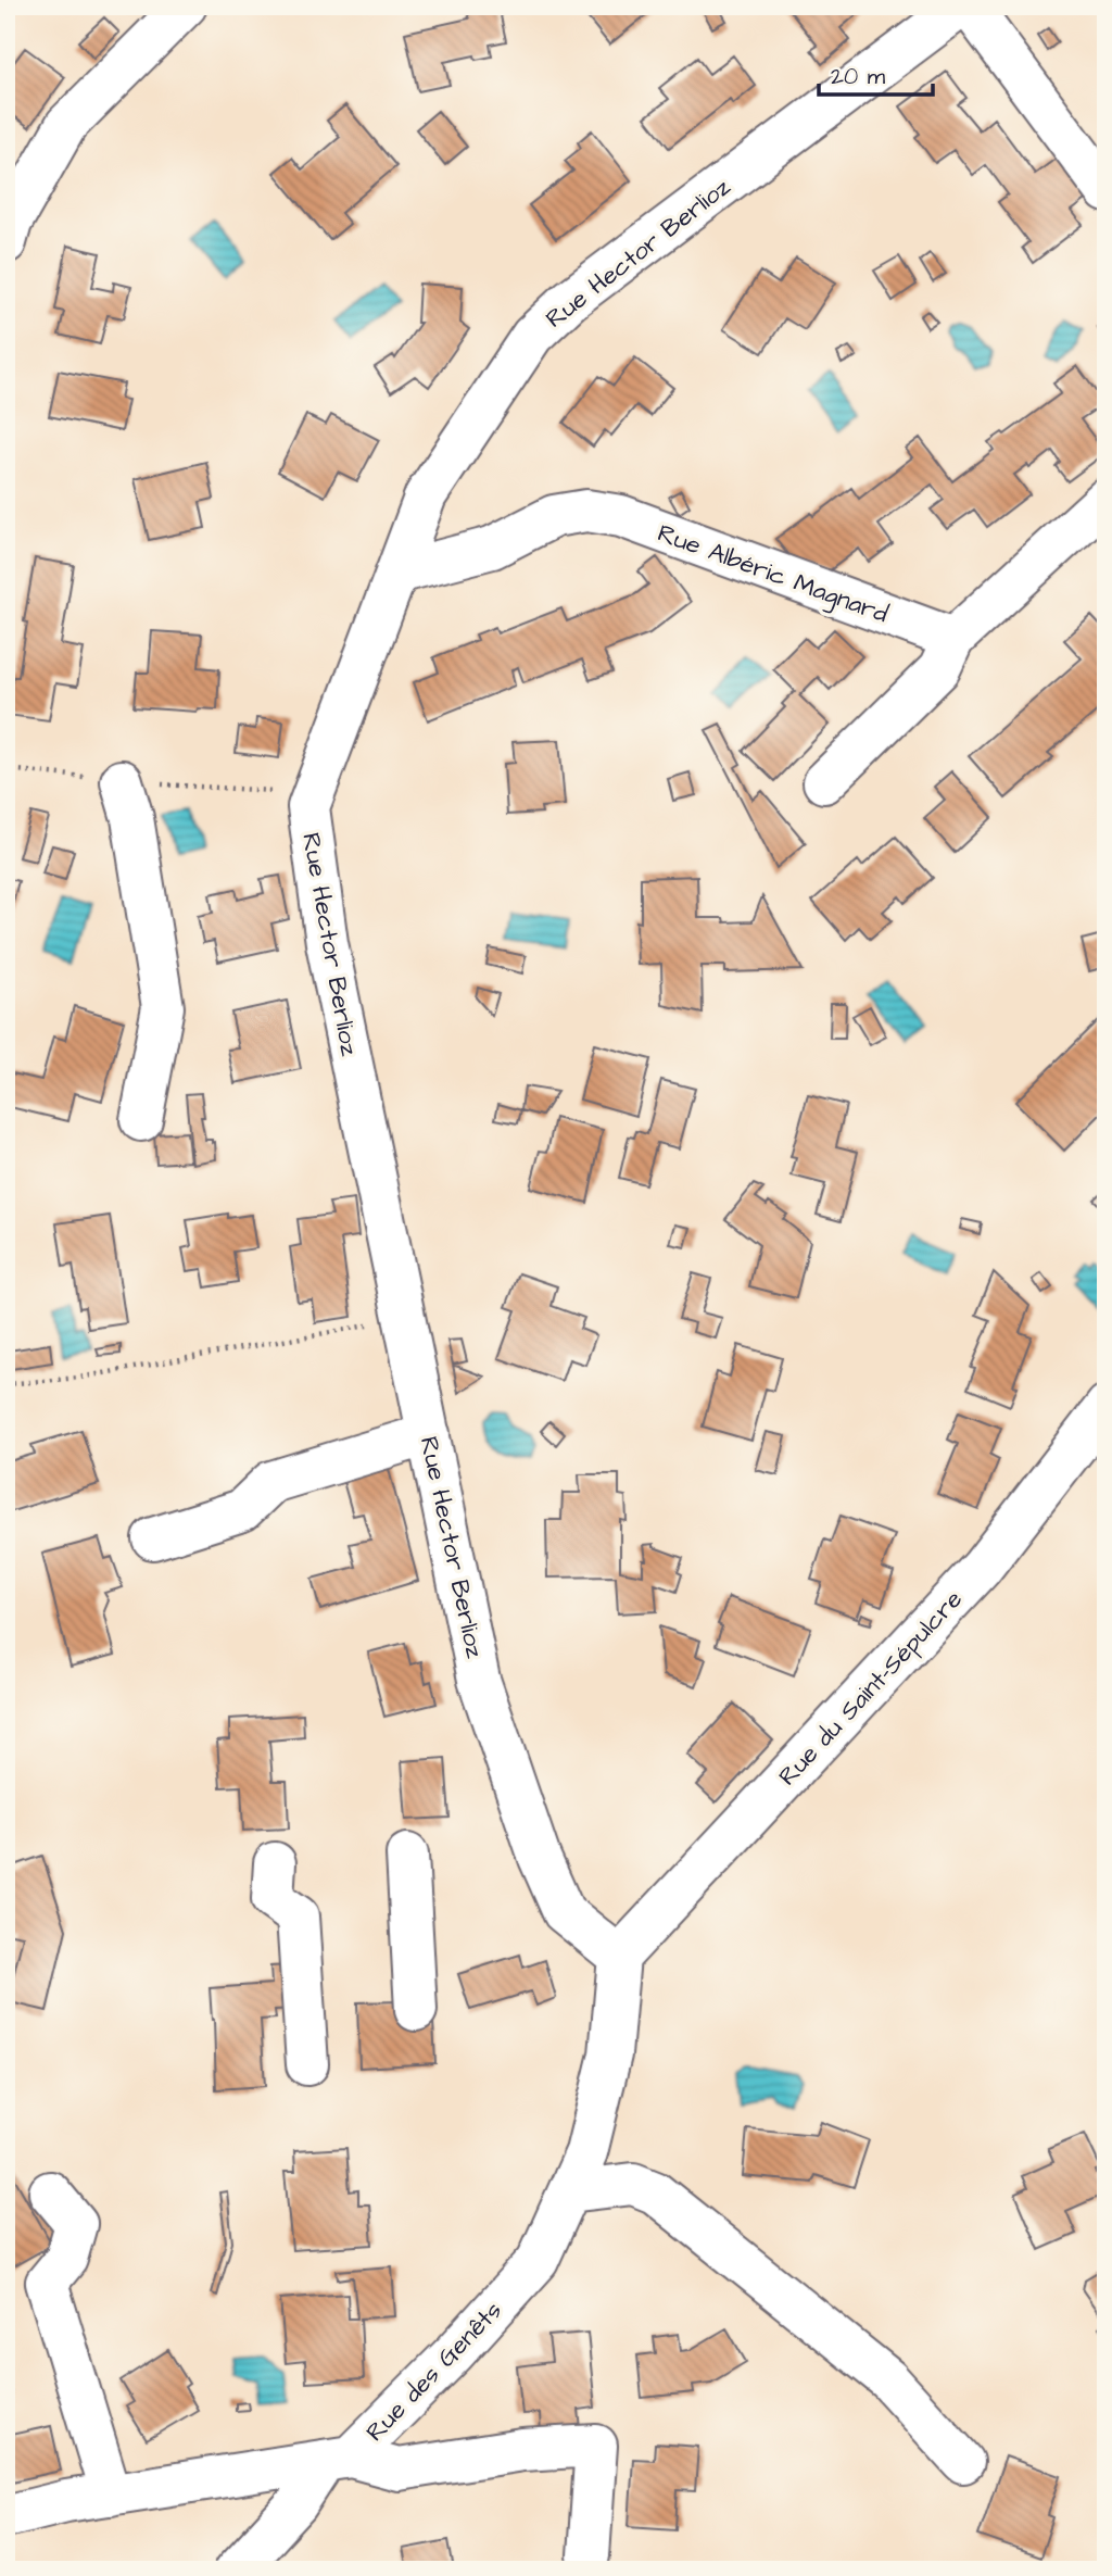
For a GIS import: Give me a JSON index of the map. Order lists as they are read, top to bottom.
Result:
{
  "streets": {
    "street": [
      "Rue Hector Berlioz",
      "Rue Albéric Magnard",
      "Rue du Saint-Sépulcre",
      "Rue des Genêts"
    ]
  },
  "crossings": [
    ["Rue Hector Berlioz", "Rue Albéric Magnard"],
    ["Rue Hector Berlioz", "Rue du Saint-Sépulcre"],
    ["Rue Hector Berlioz", "Rue des Genêts"],
    ["Rue du Saint-Sépulcre", "Rue des Genêts"]
  ],
  "scale_bar": "20 m"
}
